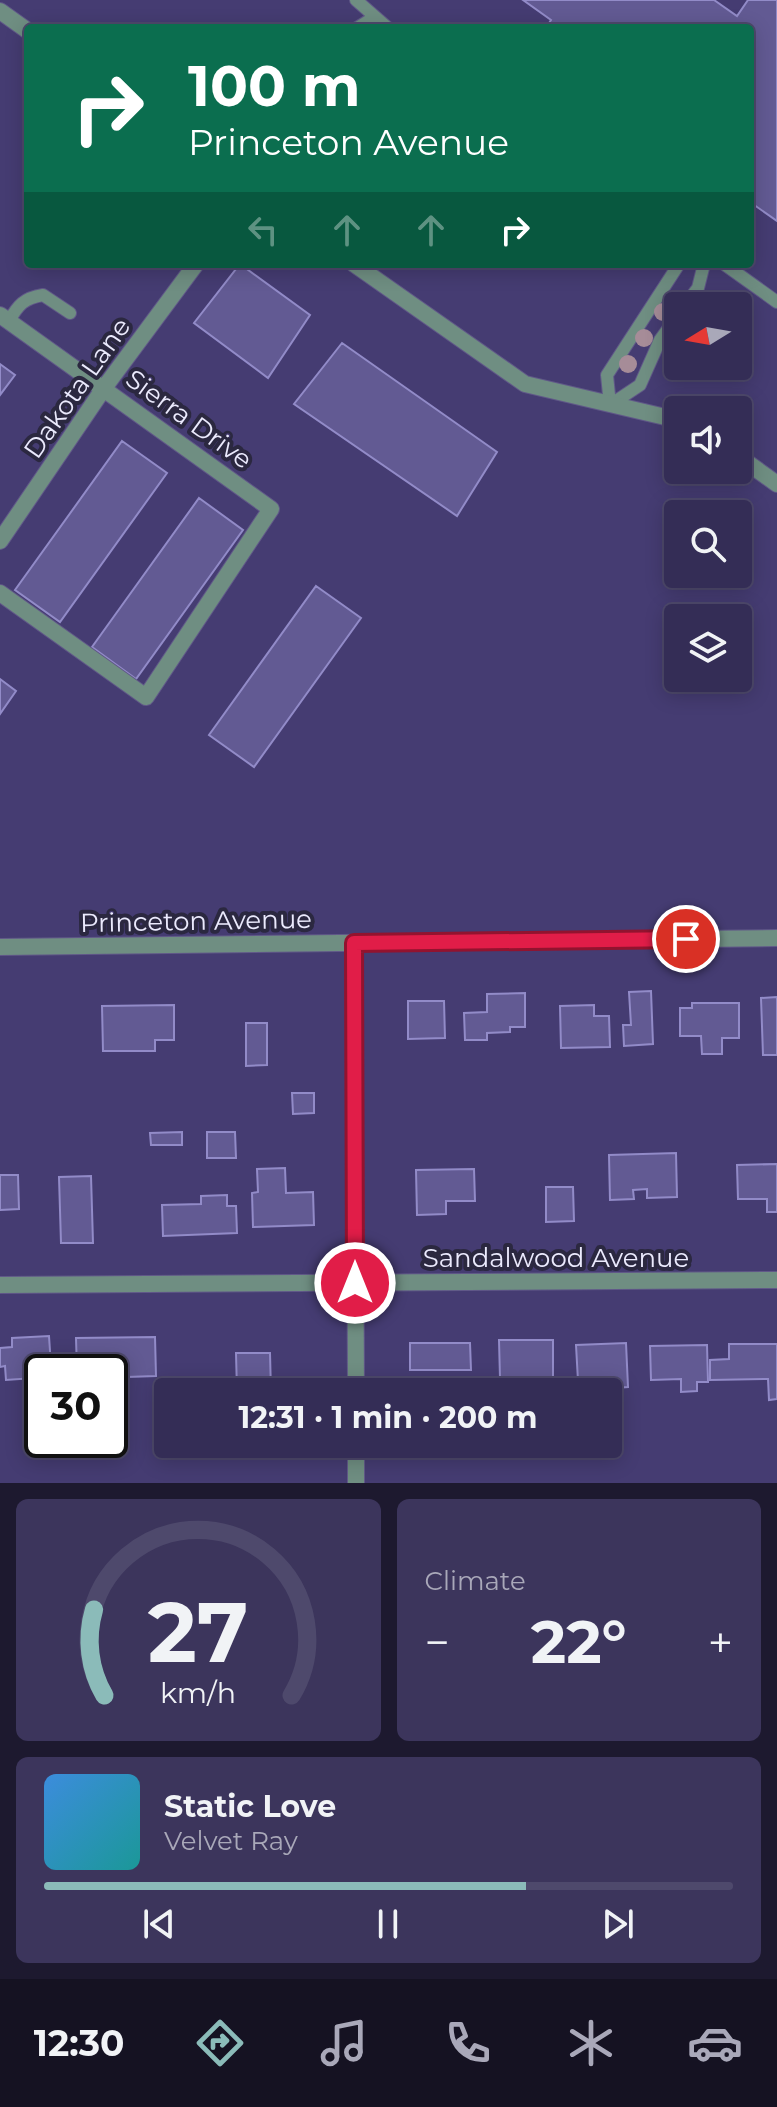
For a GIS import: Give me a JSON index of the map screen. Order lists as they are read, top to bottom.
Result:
{
  "streets": {
    "street": [
      "Dakota Lane",
      "Sierra Drive",
      "Princeton Avenue",
      "Sandalwood Avenue"
    ]
  },
  "crossings": [
    ["Dakota Lane", "Sierra Drive"]
  ],
  "north": "left",
  "page": {
    "turn": ["100 m", "Princeton Avenue"],
    "limit": "30",
    "trip": "12:31 · 1 min · 200 m",
    "tile": "Climate",
    "heat": ["−", "22°", "+"],
    "song": ["Static Love", "Velvet Ray"],
    "tabs": "12:30",
    "gauge": ["27", "km/h"]
  }
}
